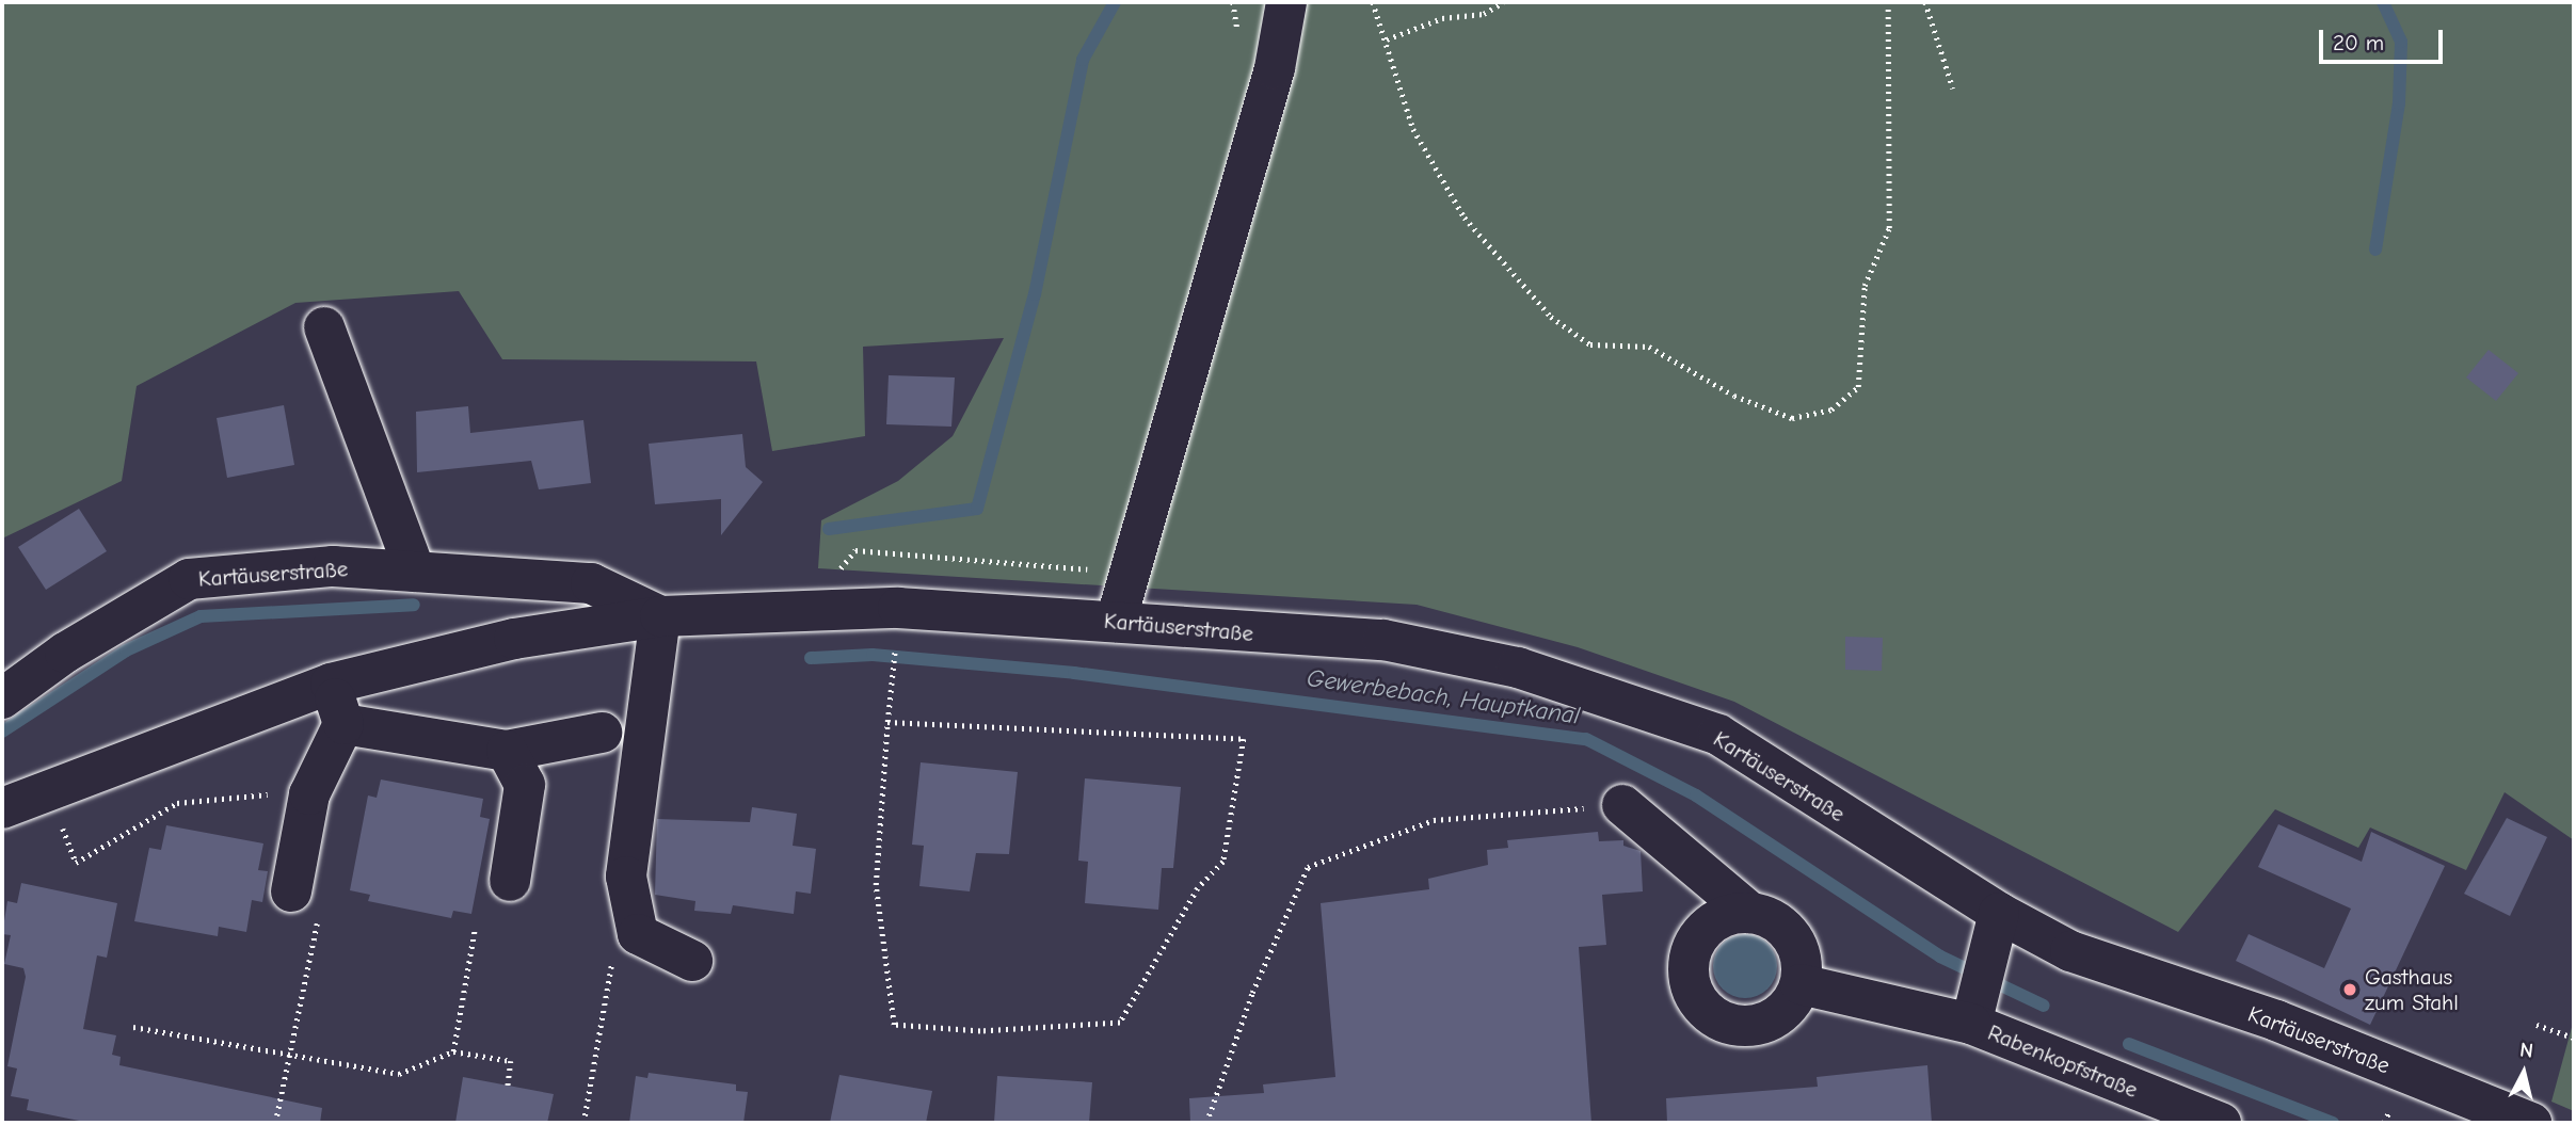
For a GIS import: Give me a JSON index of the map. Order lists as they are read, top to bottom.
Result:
{
  "streets": {
    "street": ["Kartäuserstraße", "Rabenkopfstraße"]
  },
  "water": ["Gewerbebach, Hauptkanal"],
  "places": ["Gasthaus zum Stahl"],
  "scale_bar": "20 m",
  "north": "top"
}
